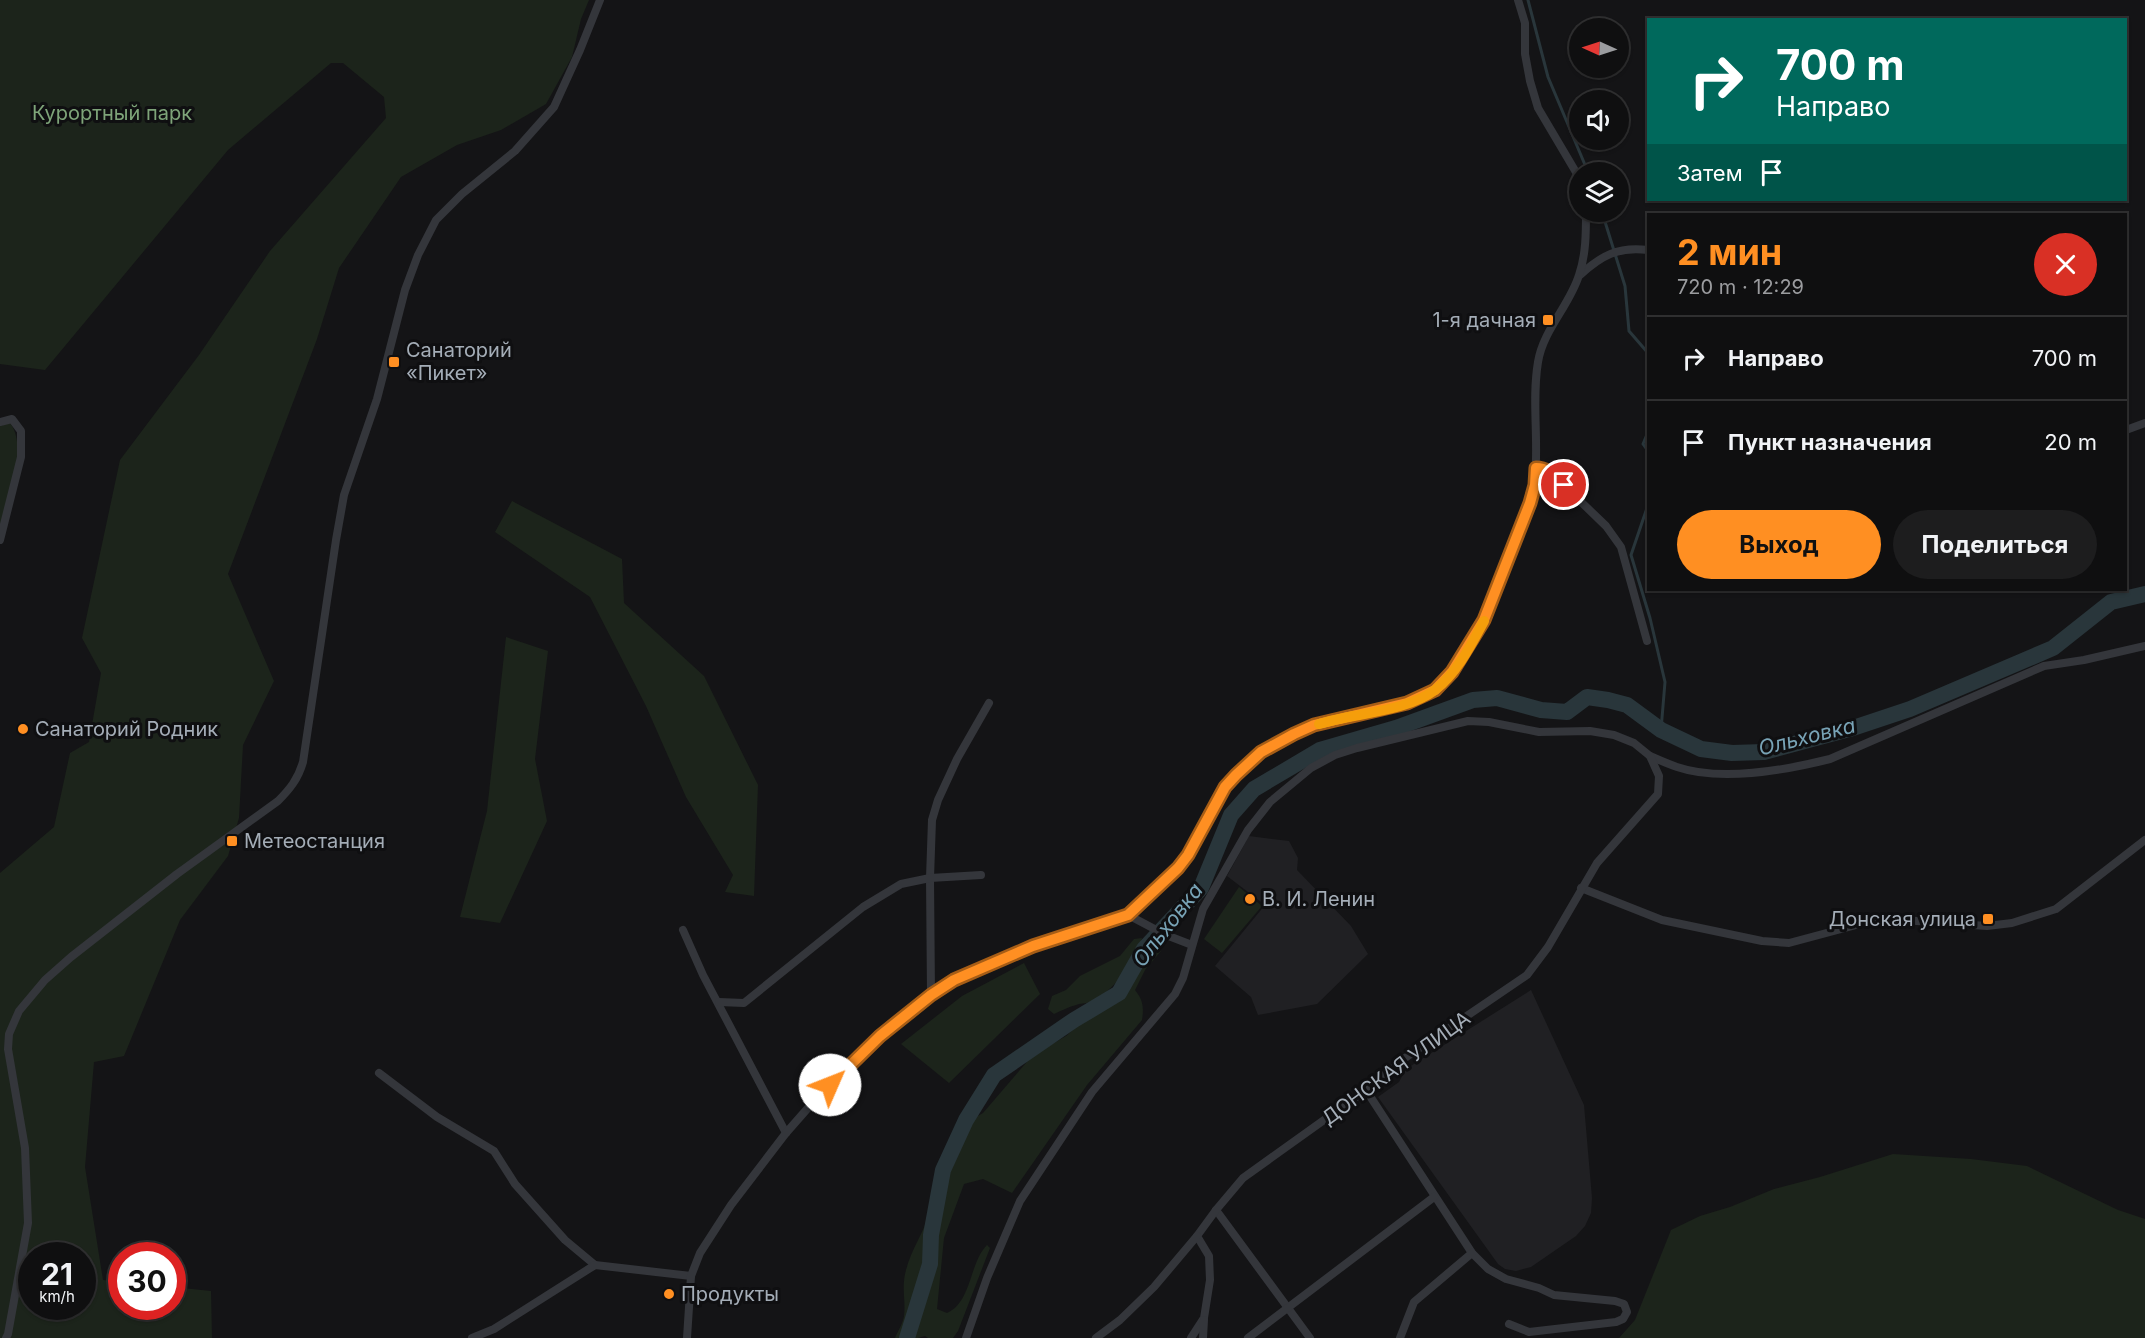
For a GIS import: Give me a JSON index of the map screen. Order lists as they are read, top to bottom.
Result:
{
  "streets": {
    "street": ["ДОНСКАЯ УЛИЦА"]
  },
  "water": ["Ольховка"],
  "parks": ["Курортный парк"],
  "places": {
    "transit": [
      "1-я дачная",
      "Санаторий «Пикет»",
      "Метеостанция",
      "Донская улица"
    ],
    "other": ["Санаторий Родник", "В. И. Ленин", "Продукты"]
  },
  "north": "left",
  "page": {
    "turn": ["700 m", "Направо"],
    "then": "Затем",
    "heading": ["2 мин", "720 m · 12:29"],
    "list": [
      {
        "name": "Направо",
        "value": "700 m"
      },
      {
        "name": "Пункт назначения",
        "value": "20 m"
      }
    ],
    "buttons": ["Выход", "Поделиться"],
    "speed": "21 km/h",
    "limit": "30"
  }
}
